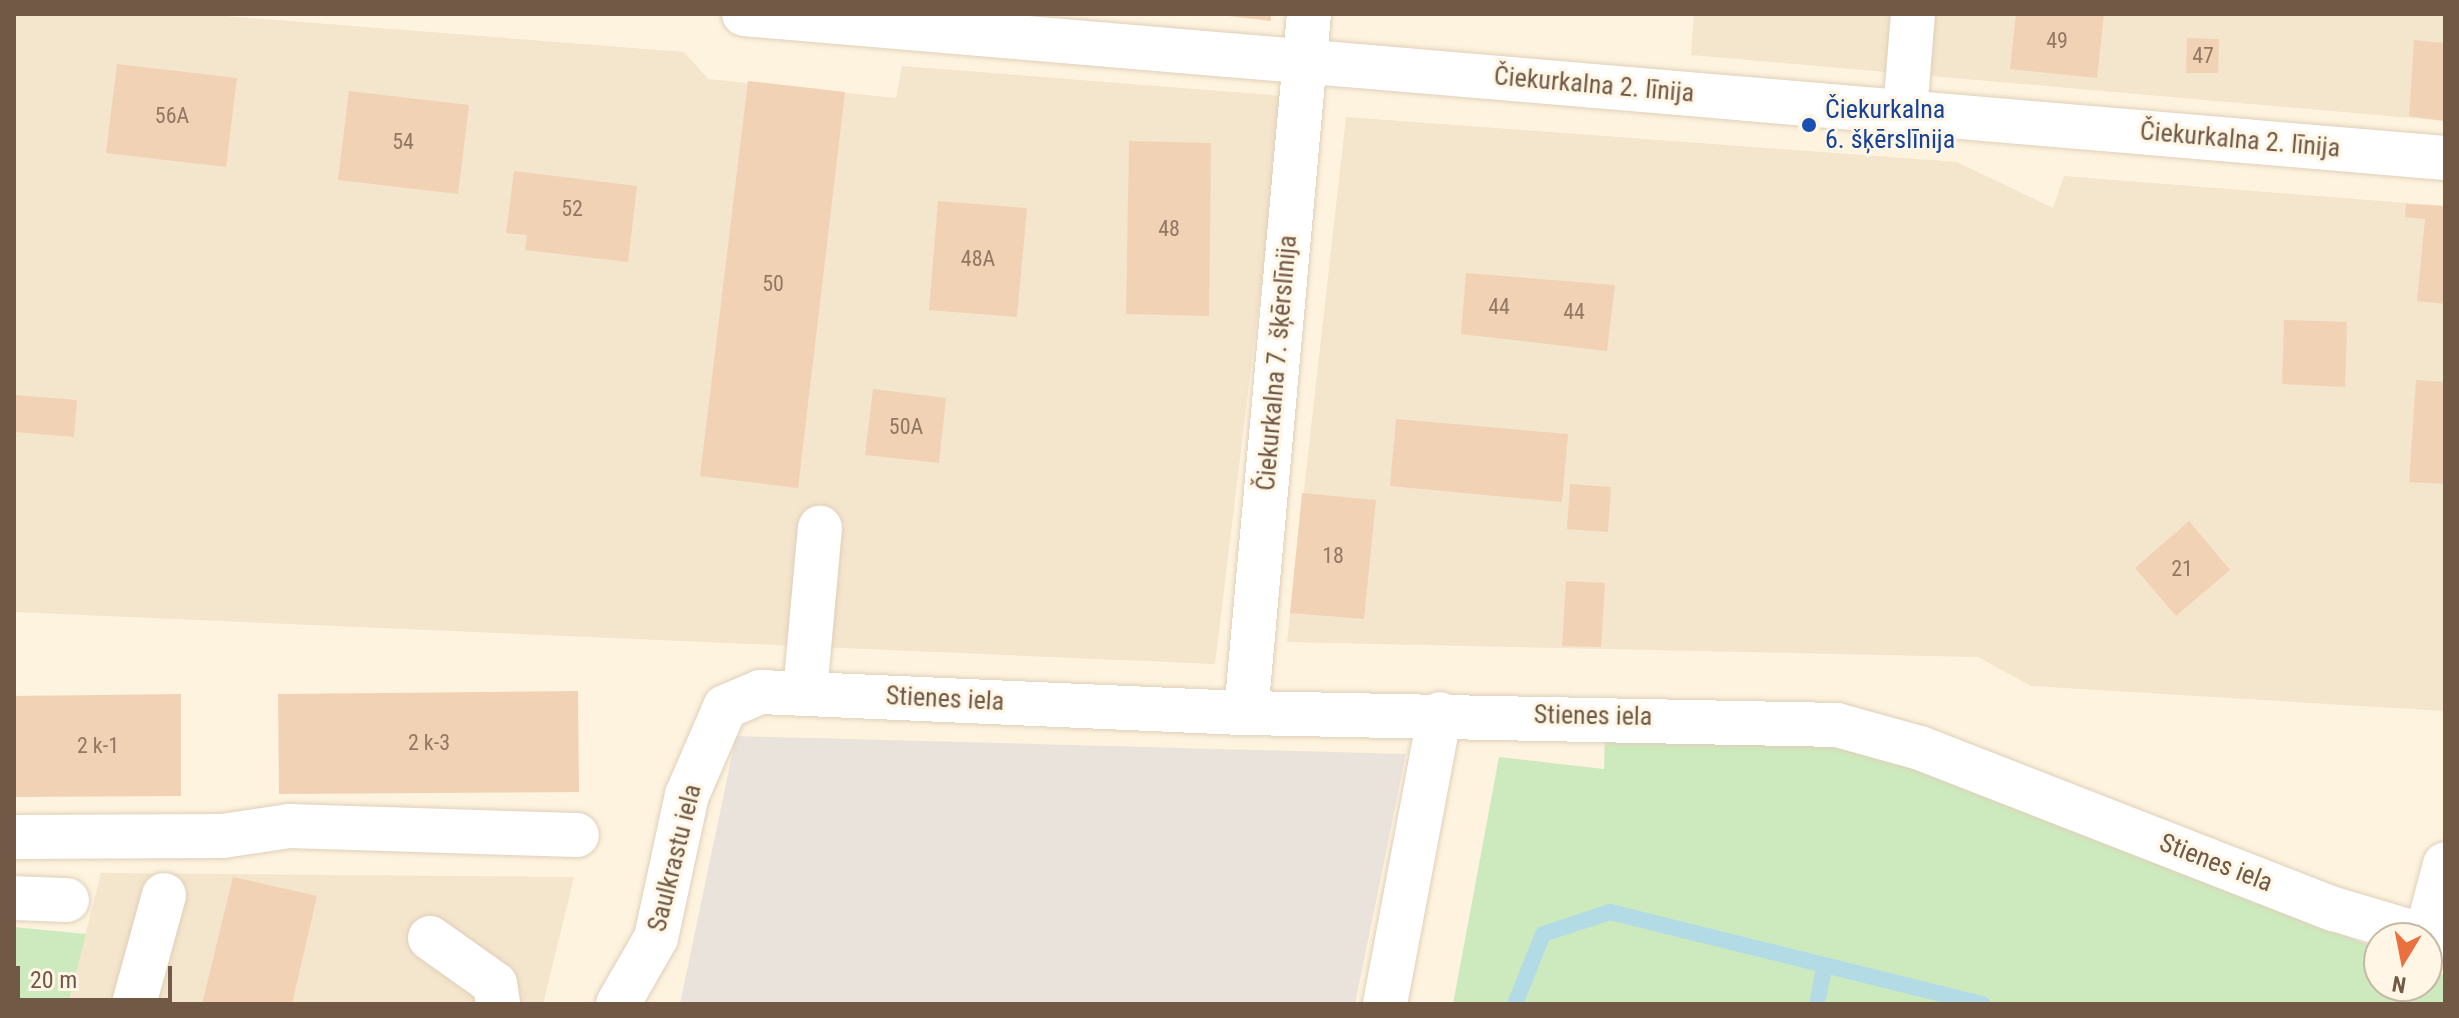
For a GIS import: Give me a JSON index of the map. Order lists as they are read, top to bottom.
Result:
{
  "streets": {
    "street": [
      "Čiekurkalna 2. līnija",
      "Čiekurkalna 7. šķērslīnija",
      "Stienes iela",
      "Saulkrastu iela"
    ]
  },
  "crossings": [
    ["Čiekurkalna 2. līnija", "Čiekurkalna 7. šķērslīnija"],
    ["Čiekurkalna 7. šķērslīnija", "Stienes iela"],
    ["Stienes iela", "Saulkrastu iela"]
  ],
  "places": ["Čiekurkalna 6. šķērslīnija"],
  "house_numbers": [
    "49",
    "47",
    "56A",
    "54",
    "52",
    "48",
    "48A",
    "50",
    "44",
    "44",
    "50A",
    "18",
    "21",
    "2 k-3",
    "2 k-1"
  ],
  "scale_bar": "20 m",
  "north": "bottom"
}
